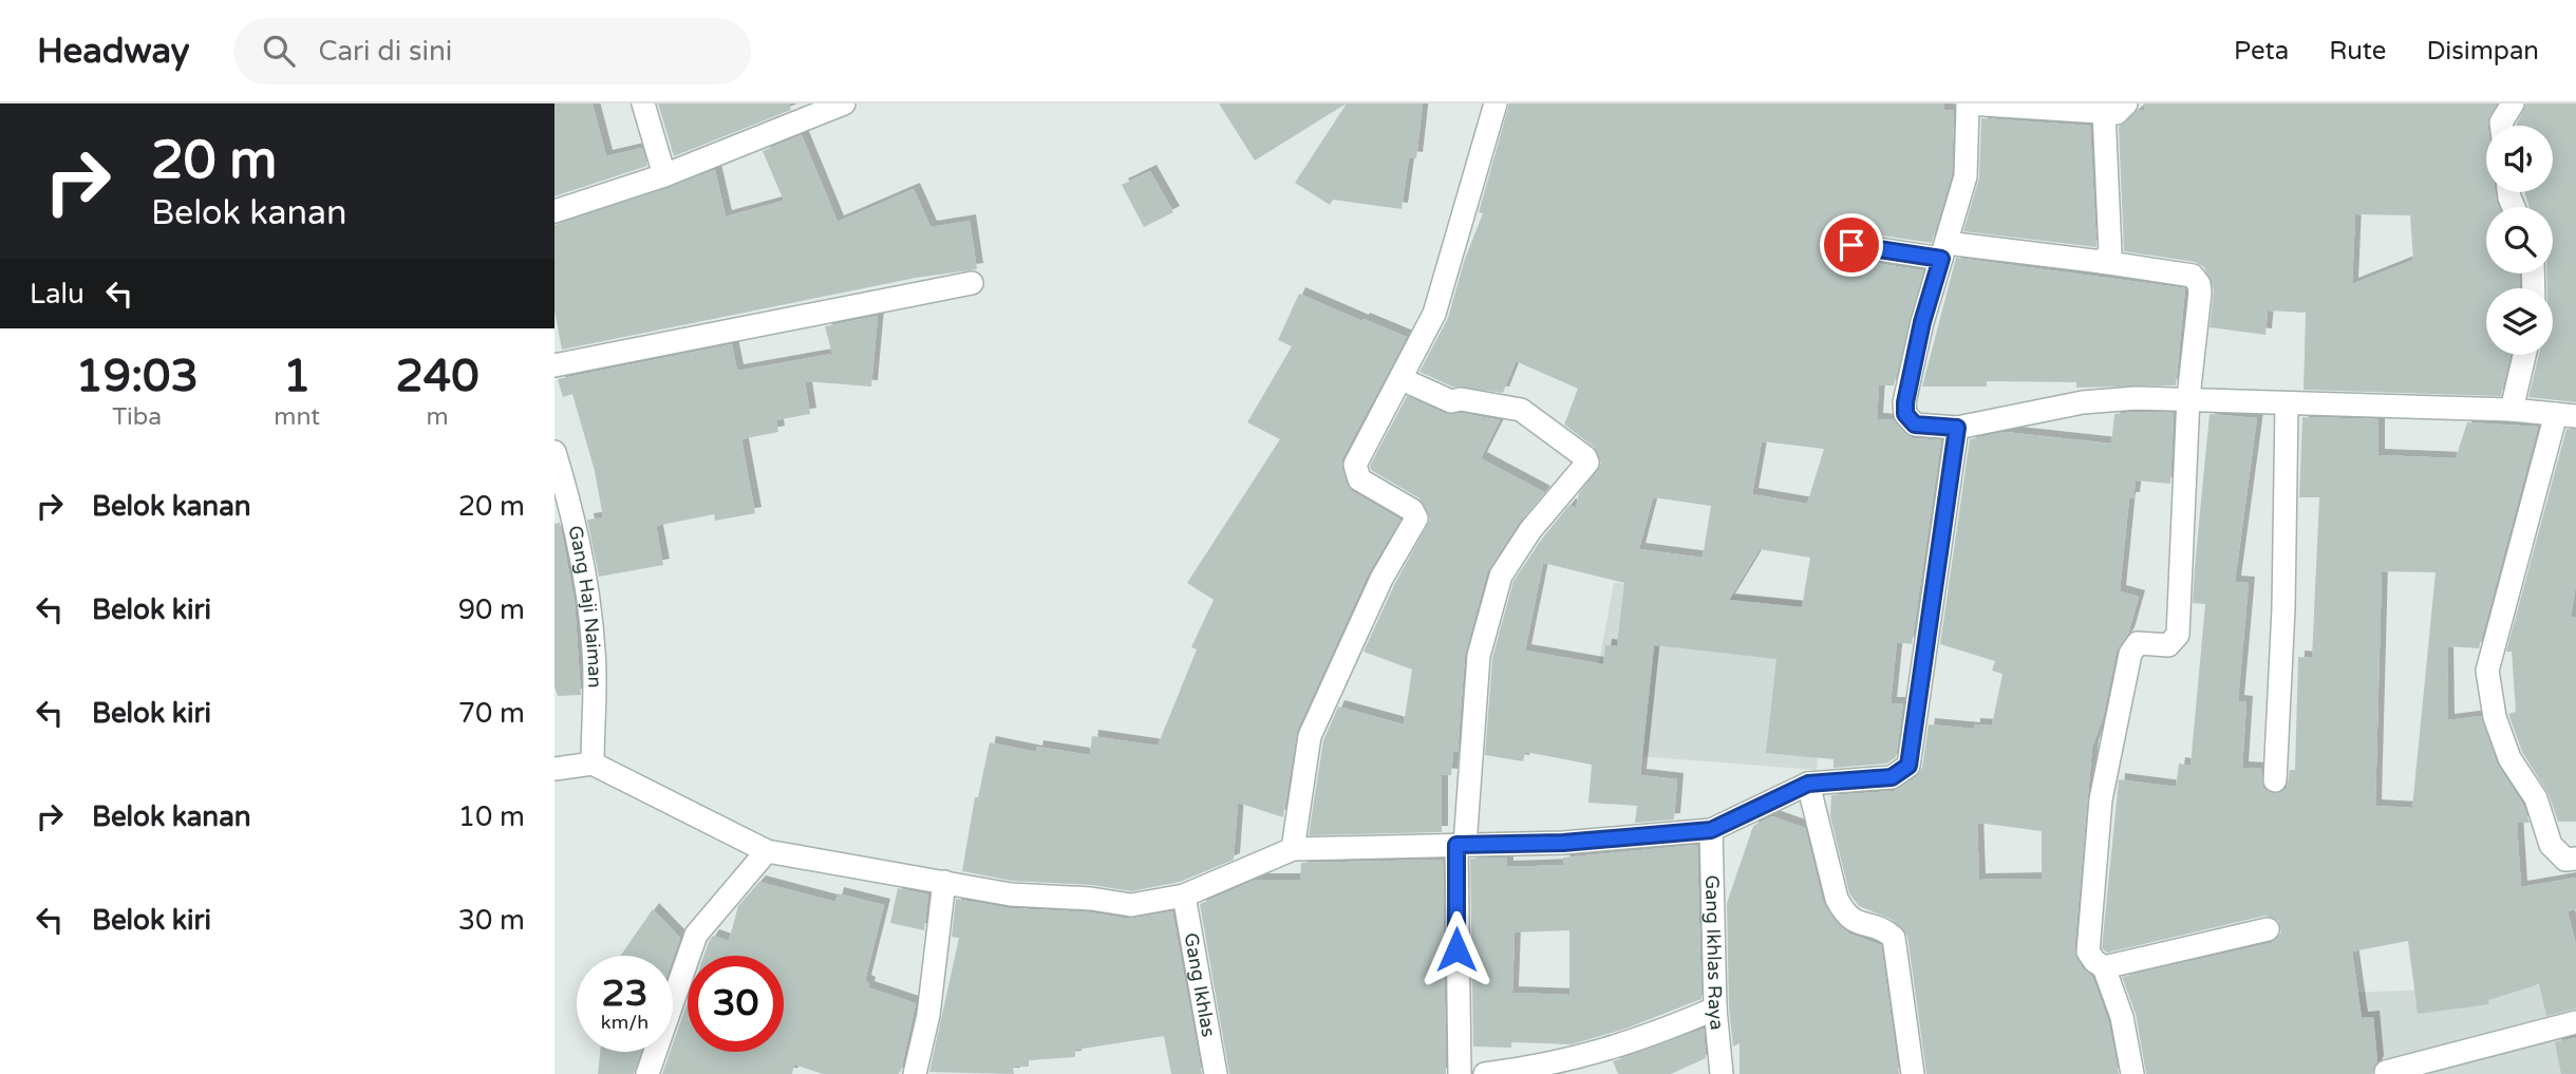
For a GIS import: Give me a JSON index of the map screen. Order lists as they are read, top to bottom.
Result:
{
  "streets": {
    "street": ["Gang Haji Naiman", "Gang Ikhlas Raya", "Gang Ikhlas"]
  },
  "page": {
    "header": "Headway",
    "search": "Cari di sini",
    "nav": ["Peta", "Rute", "Disimpan"],
    "turn": ["20 m", "Belok kanan"],
    "then": "Lalu",
    "eta": [
      "19:03",
      "Tiba",
      "1",
      "mnt",
      "240",
      "m"
    ],
    "list": [
      {
        "name": "Belok kanan",
        "value": "20 m"
      },
      {
        "name": "Belok kiri",
        "value": "90 m"
      },
      {
        "name": "Belok kiri",
        "value": "70 m"
      },
      {
        "name": "Belok kanan",
        "value": "10 m"
      },
      {
        "name": "Belok kiri",
        "value": "30 m"
      }
    ],
    "speed": "23 km/h",
    "limit": "30"
  }
}
